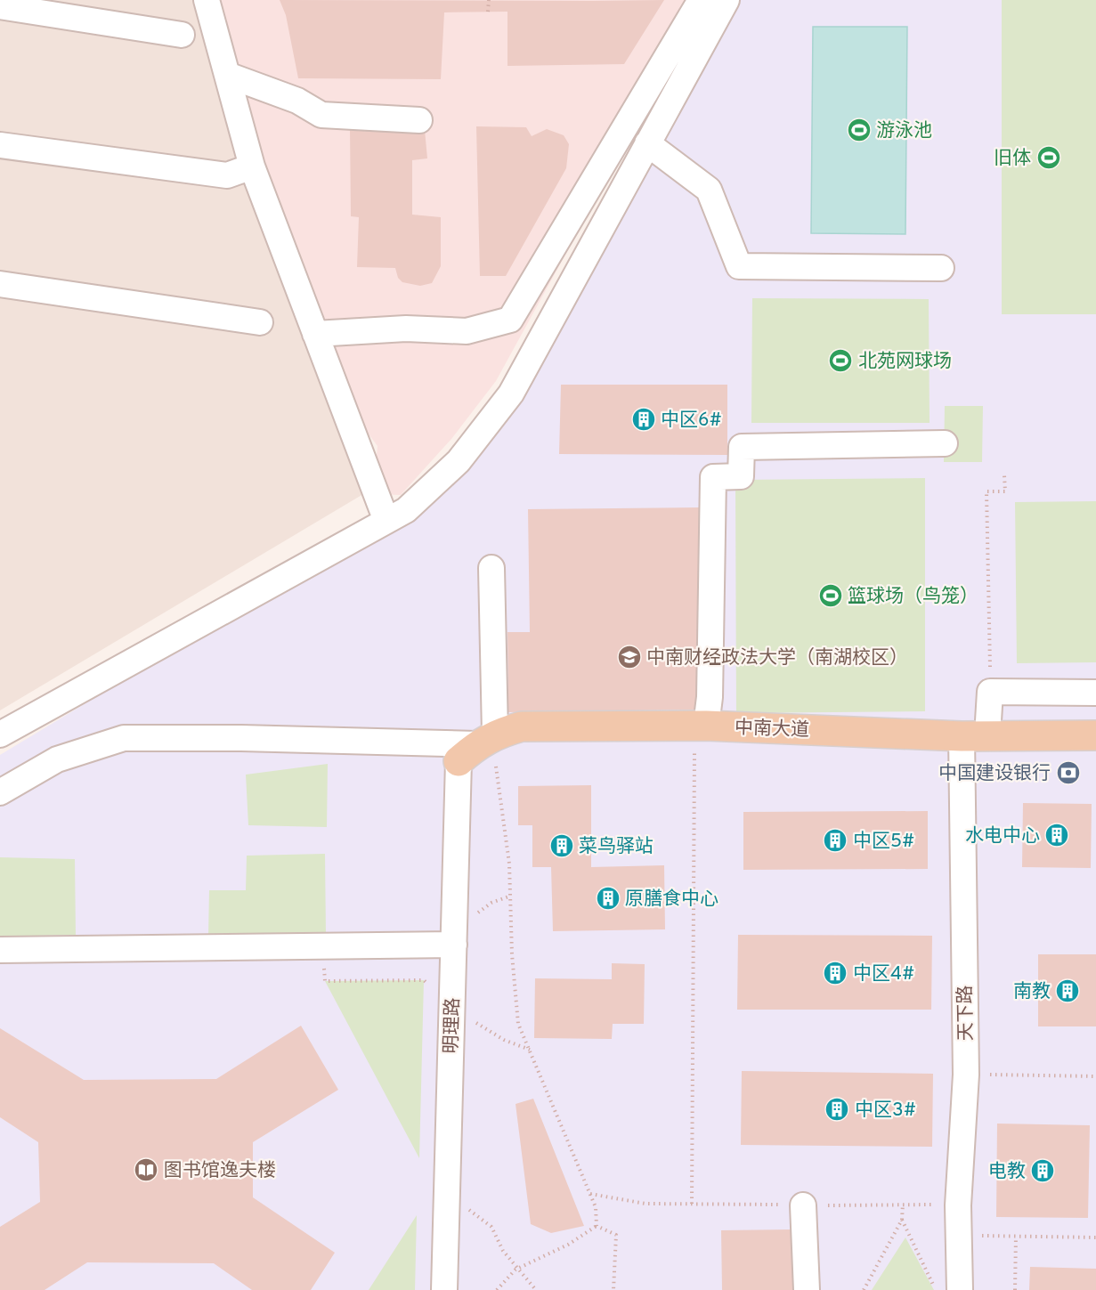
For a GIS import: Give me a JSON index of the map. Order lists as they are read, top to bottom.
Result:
{
  "streets": {
    "main road": ["中南大道"],
    "street": ["天下路", "明理路"]
  },
  "crossings": [
    ["中南大道", "天下路"],
    ["中南大道", "明理路"]
  ],
  "places": {
    "sports": [
      "游泳池",
      "旧体",
      "北苑网球场",
      "篮球场（鸟笼）"
    ],
    "building": [
      "中区6#",
      "水电中心",
      "中区5#",
      "菜鸟驿站",
      "原膳食中心",
      "中区4#",
      "南教",
      "中区3#",
      "电教"
    ],
    "school or university": ["中南财经政法大学（南湖校区）"],
    "bank": ["中国建设银行"],
    "library": ["图书馆逸夫楼"]
  }
}
